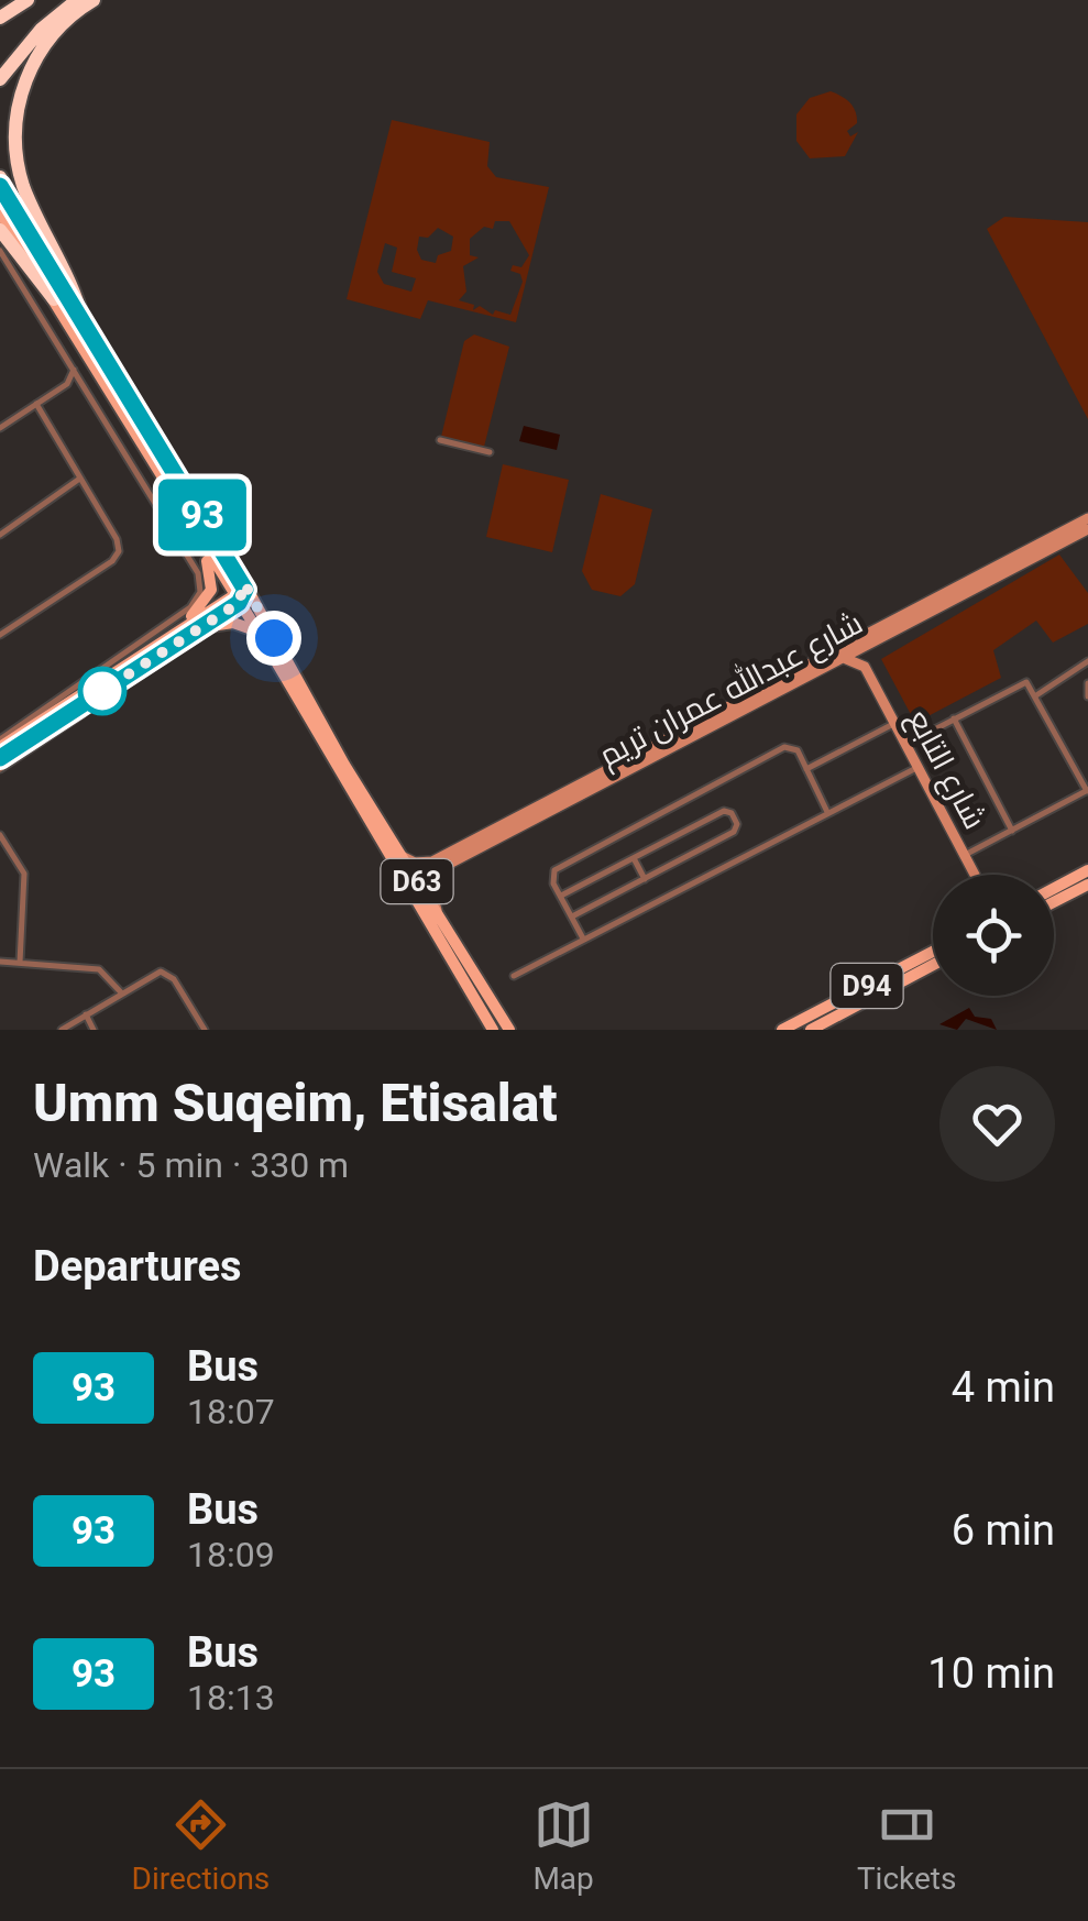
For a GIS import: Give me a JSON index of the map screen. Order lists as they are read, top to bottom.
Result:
{
  "streets": {
    "main road": ["D63", "D94"],
    "street": ["شارع عبدالله عمران تريم", "شارع التابع"]
  },
  "crossings": [
    ["شارع عبدالله عمران تريم", "D63"]
  ],
  "lines": ["bus line 93"],
  "page": {
    "on_map": "93",
    "heading": [
      ["Umm Suqeim, Etisalat", "Walk · 5 min · 330 m"],
      "Departures"
    ],
    "list": [
      {
        "mark": "93",
        "name": "Bus",
        "note": "18:07",
        "value": "4 min"
      },
      {
        "mark": "93",
        "name": "Bus",
        "note": "18:09",
        "value": "6 min"
      },
      {
        "mark": "93",
        "name": "Bus",
        "note": "18:13",
        "value": "10 min"
      }
    ],
    "tabs": ["Directions", "Map", "Tickets"]
  }
}
